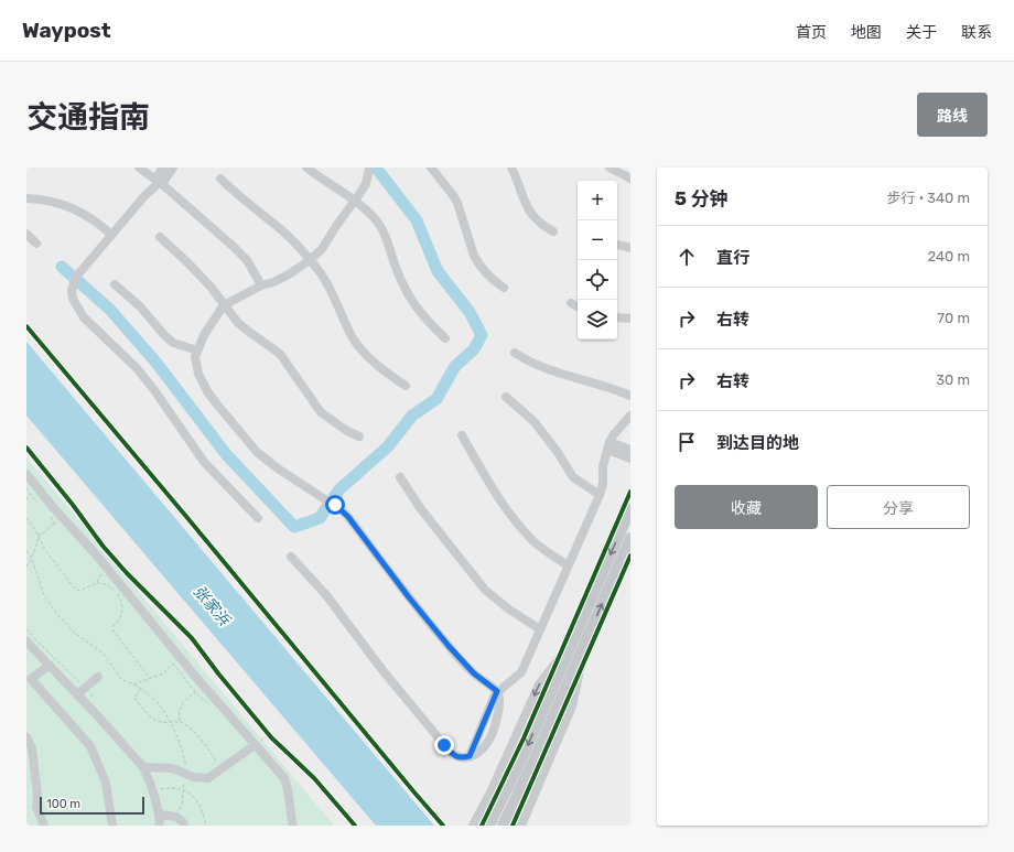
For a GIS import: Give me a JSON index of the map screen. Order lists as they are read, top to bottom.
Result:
{
  "water": ["张家浜"],
  "scale_bar": "100 m",
  "page": {
    "header": "Waypost",
    "nav": [
      "首页",
      "地图",
      "关于",
      "联系"
    ],
    "title": "交通指南",
    "buttons": [
      "路线",
      ["收藏", "分享"]
    ],
    "heading": ["5 分钟", "步行 · 340 m"],
    "map_buttons": ["+", "−"],
    "list": [
      ["直行", "240 m"],
      ["右转", "70 m"],
      ["右转", "30 m"],
      "到达目的地"
    ],
    "scale": "100 m"
  }
}
